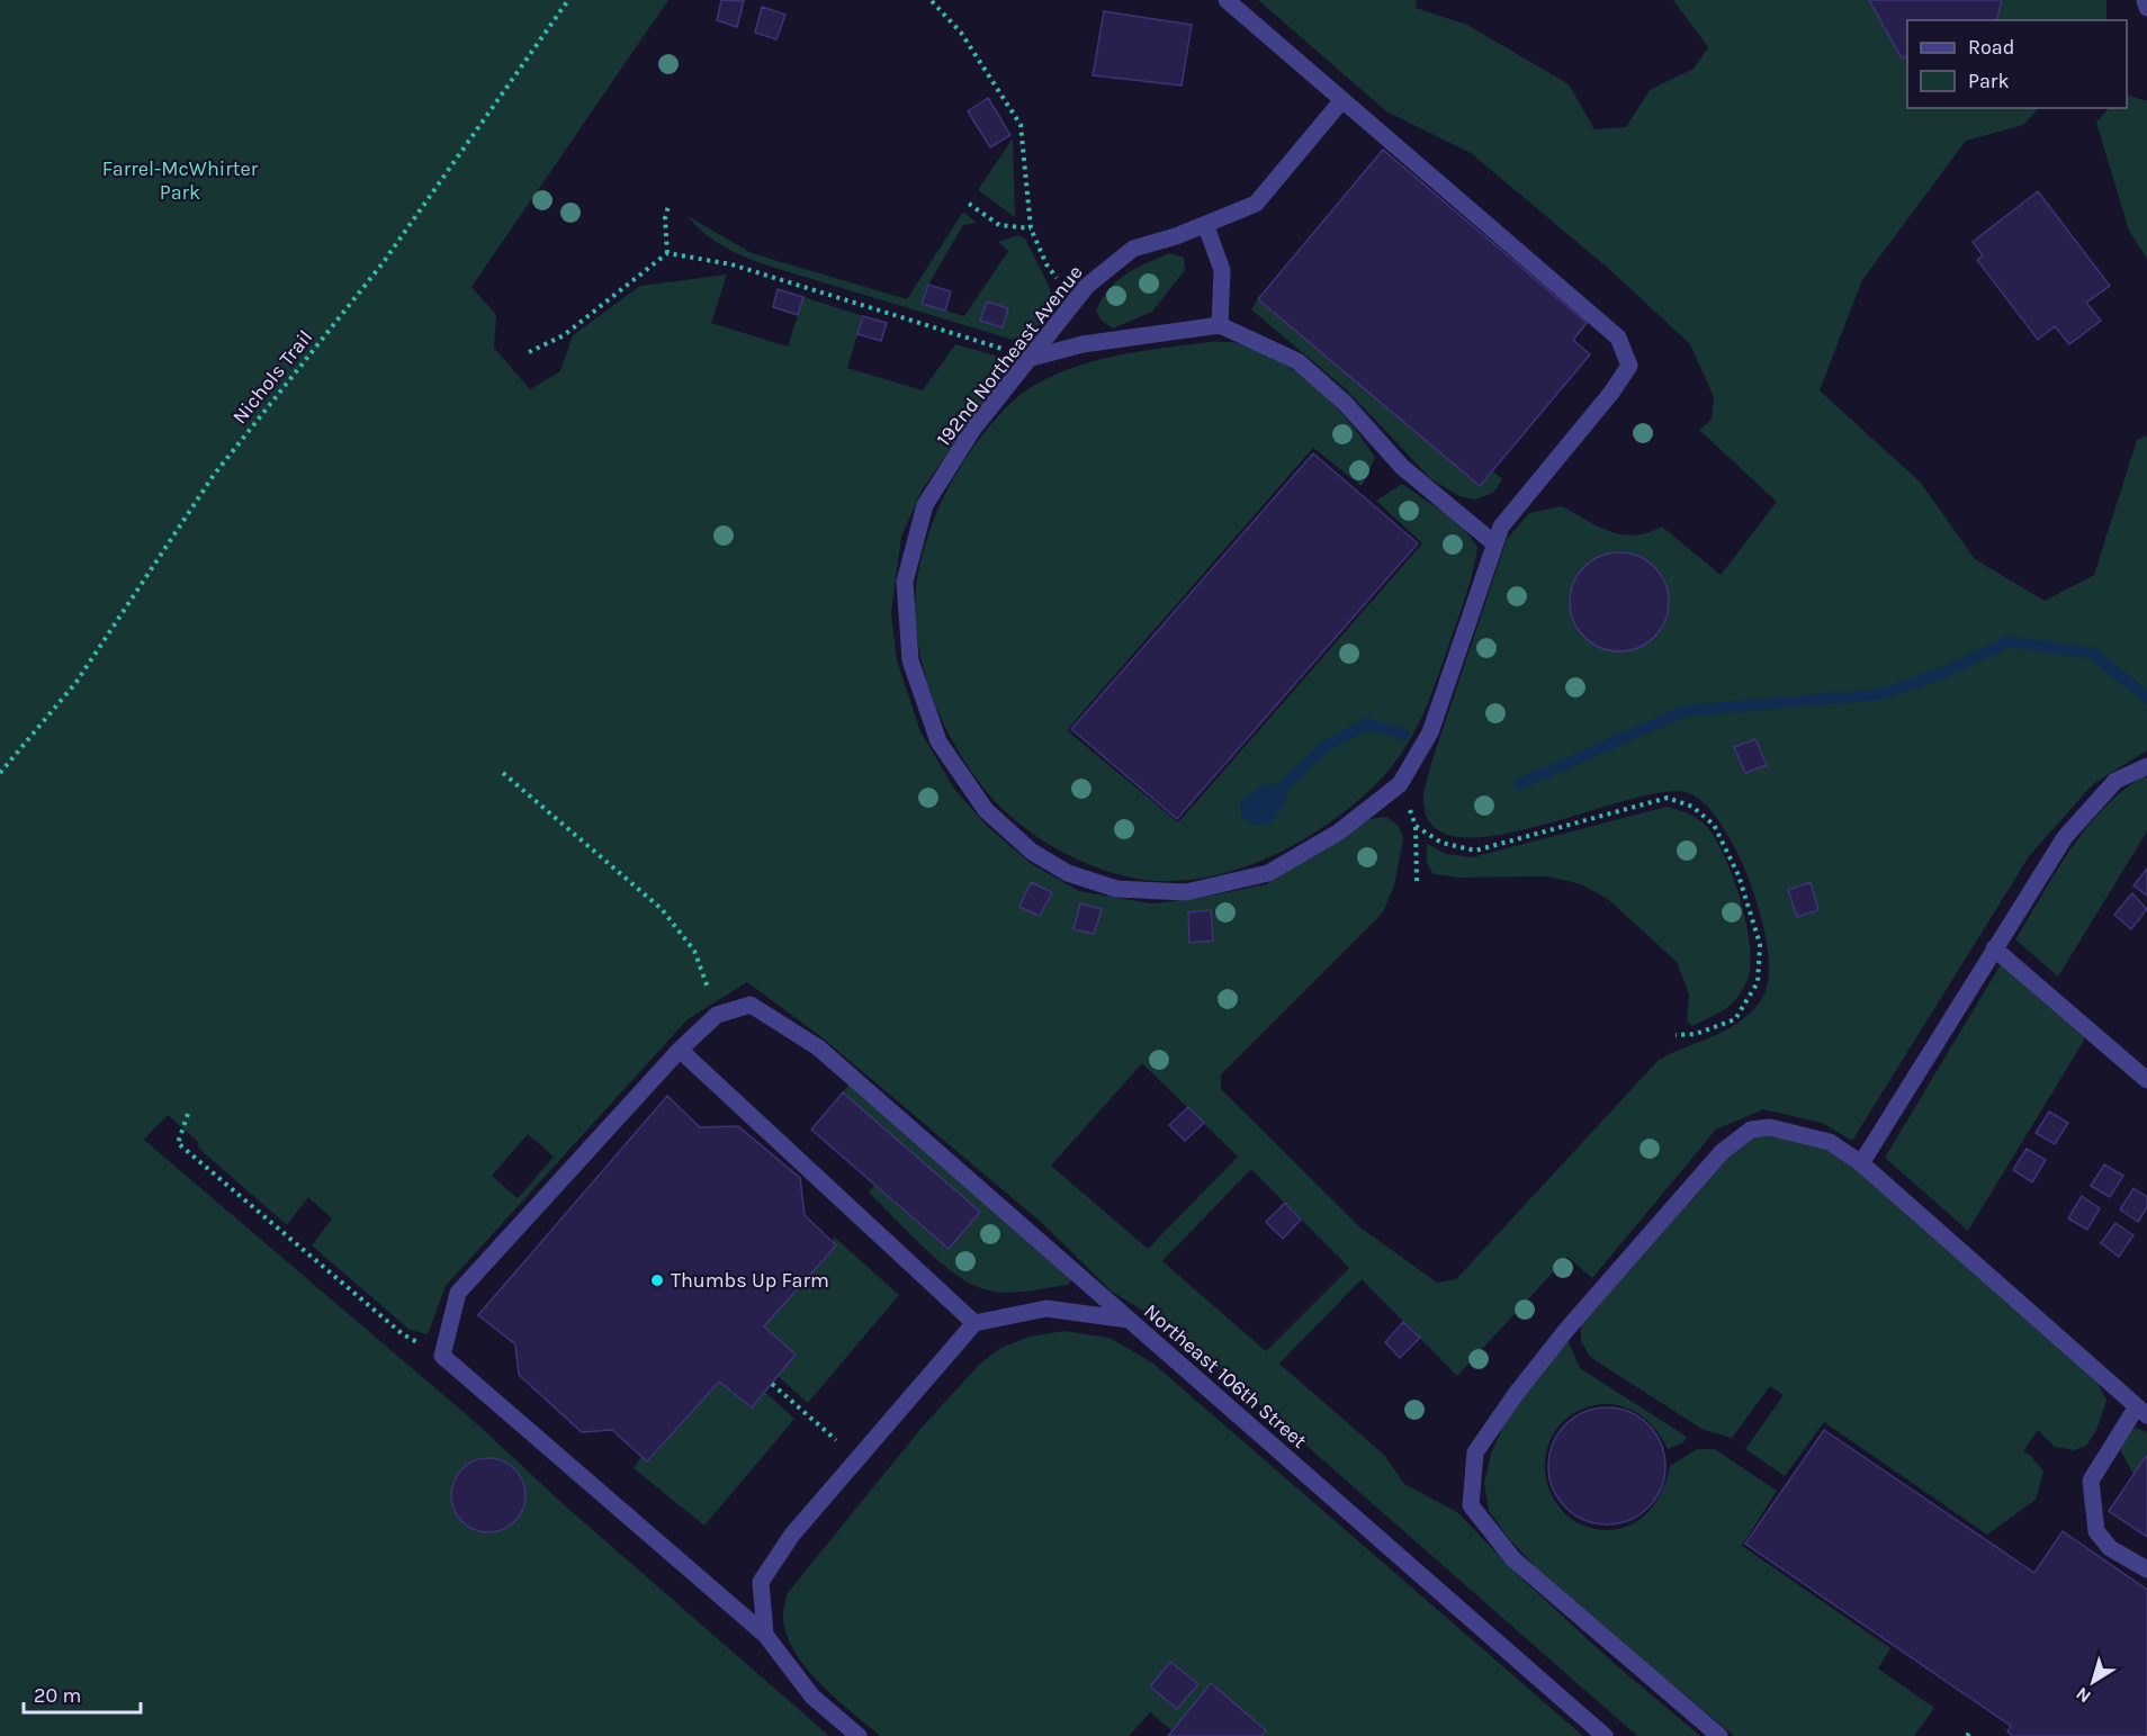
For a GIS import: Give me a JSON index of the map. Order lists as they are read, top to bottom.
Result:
{
  "streets": {
    "street": ["192nd Northeast Avenue", "Northeast 106th Street"],
    "path": ["Nichols Trail"]
  },
  "parks": ["Farrel-McWhirter Park"],
  "places": ["Thumbs Up Farm"],
  "legend": ["Road", "Park"],
  "scale_bar": "20 m",
  "north": "bottom left"
}
